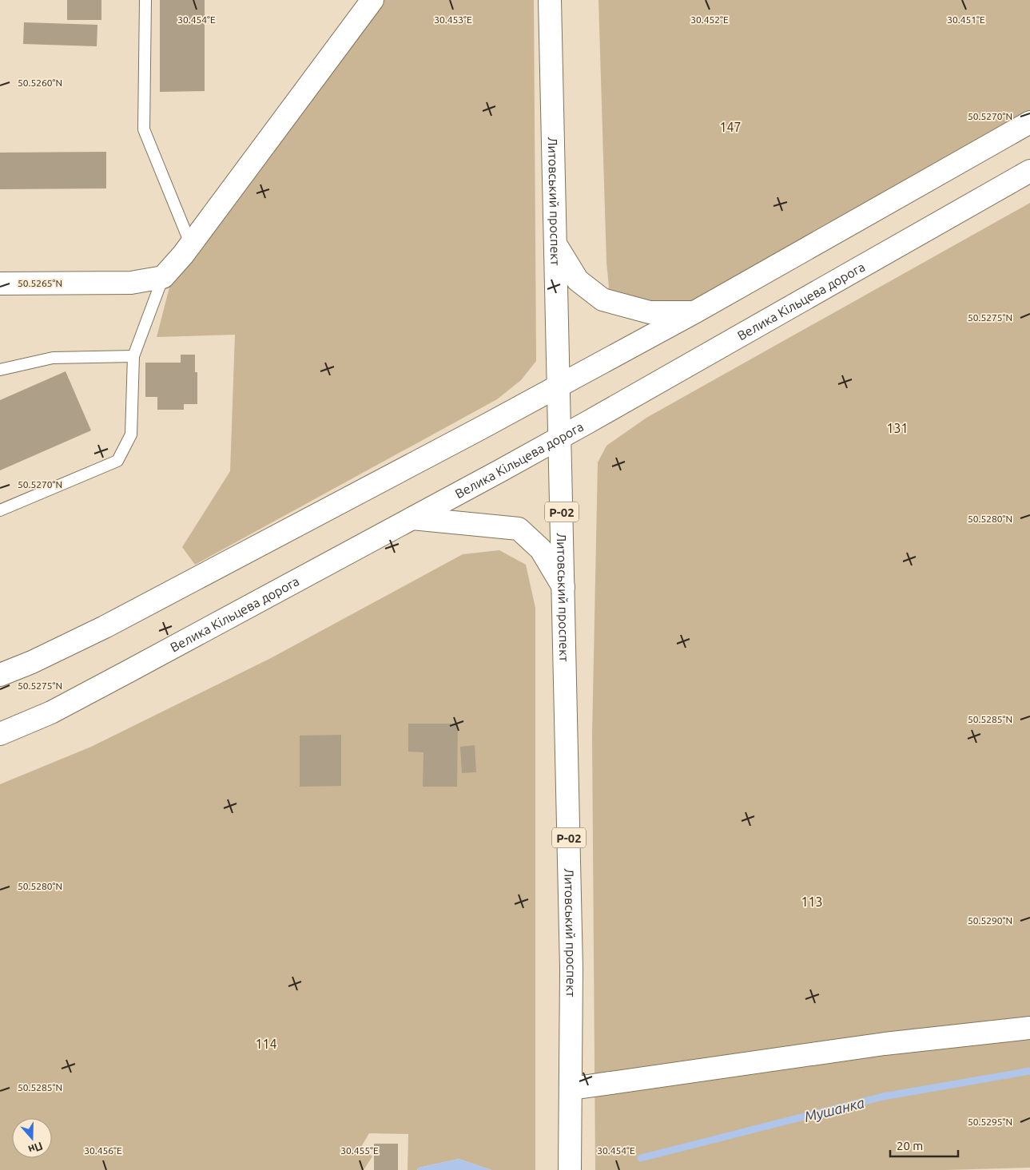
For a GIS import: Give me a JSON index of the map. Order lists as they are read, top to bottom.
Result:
{
  "streets": {
    "main road": ["Литовський проспект", "Велика Кільцева дорога", "Р-02"]
  },
  "crossings": [
    ["Литовський проспект", "Велика Кільцева дорога"]
  ],
  "water": ["Мушанка"],
  "parks": [
    "147",
    "131",
    "113",
    "114"
  ],
  "scale_bar": "20 m",
  "north": "bottom",
  "coordinates": [
    "30.454°E",
    "30.453°E",
    "30.452°E",
    "30.451°E",
    "50.5260°N",
    "50.5270°N",
    "50.5265°N",
    "50.5275°N",
    "50.5280°N",
    "50.5285°N",
    "50.5290°N",
    "50.5295°N",
    "30.456°E",
    "30.455°E"
  ]
}
